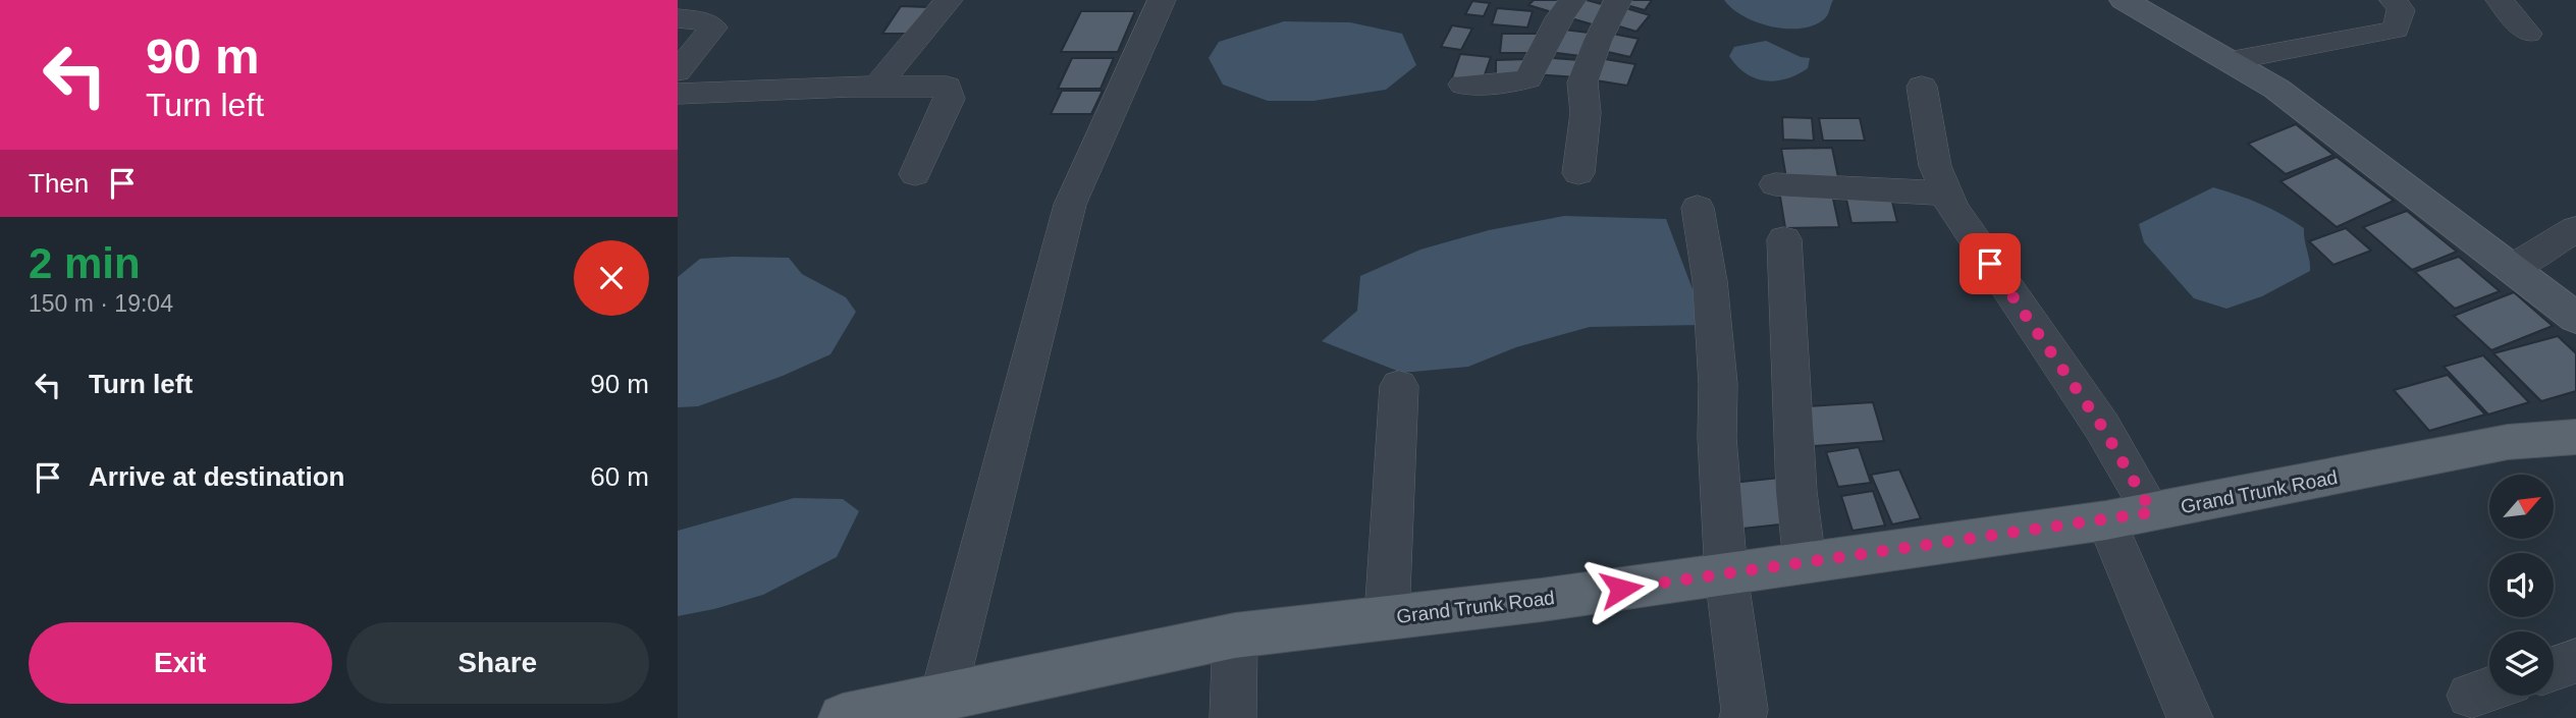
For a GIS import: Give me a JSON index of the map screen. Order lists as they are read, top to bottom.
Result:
{
  "streets": {
    "main road": ["Grand Trunk Road"]
  },
  "north": "top right",
  "page": {
    "turn": ["90 m", "Turn left"],
    "then": "Then",
    "heading": ["2 min", "150 m · 19:04"],
    "list": [
      {
        "name": "Turn left",
        "value": "90 m"
      },
      {
        "name": "Arrive at destination",
        "value": "60 m"
      }
    ],
    "buttons": ["Exit", "Share"]
  }
}
